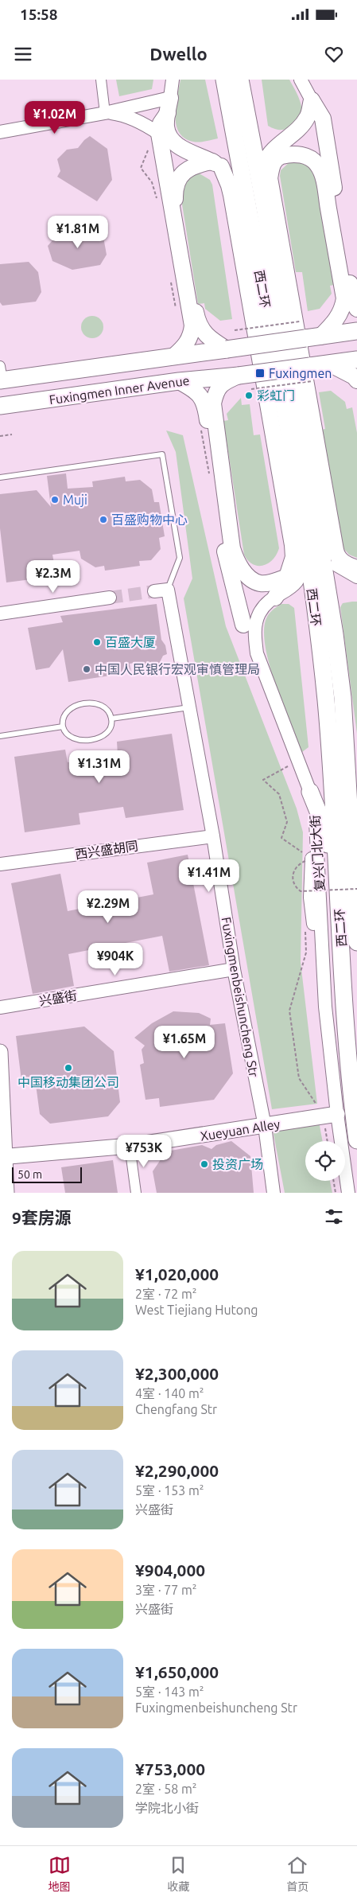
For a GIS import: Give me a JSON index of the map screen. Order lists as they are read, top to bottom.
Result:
{
  "streets": {
    "highway": ["西二环", "Fuxingmen Inner Avenue"],
    "main road": ["Xueyuan Alley"],
    "street": [
      "西兴盛胡同",
      "复兴门北大街",
      "Fuxingmenbeishuncheng Str",
      "兴盛街"
    ]
  },
  "crossings": [
    ["西二环", "复兴门北大街"],
    ["西兴盛胡同", "Fuxingmenbeishuncheng Str"],
    ["复兴门北大街", "Xueyuan Alley"],
    ["Fuxingmenbeishuncheng Str", "兴盛街"],
    ["Fuxingmenbeishuncheng Str", "Xueyuan Alley"]
  ],
  "places": {
    "transit": ["Fuxingmen"],
    "other": [
      "彩虹门",
      "Muji",
      "百盛购物中心",
      "百盛大厦",
      "中国人民银行宏观审慎管理局",
      "中国移动集团公司",
      "投资广场"
    ]
  },
  "scale_bar": "50 m",
  "page": {
    "status": "15:58",
    "header": "Dwello",
    "price": [
      "¥1.02M",
      "¥1.81M",
      "¥2.3M",
      "¥1.31M",
      "¥1.41M",
      "¥2.29M",
      "¥904K",
      "¥1.65M",
      "¥753K"
    ],
    "scale": "50 m",
    "heading": "9套房源",
    "list": [
      {
        "name": "¥1,020,000",
        "note": "2室 · 72 m² · West Tiejiang Hutong"
      },
      {
        "name": "¥2,300,000",
        "note": "4室 · 140 m² · Chengfang Str"
      },
      {
        "name": "¥2,290,000",
        "note": "5室 · 153 m² · 兴盛街"
      },
      {
        "name": "¥904,000",
        "note": "3室 · 77 m² · 兴盛街"
      },
      {
        "name": "¥1,650,000",
        "note": "5室 · 143 m² · Fuxingmenbeishuncheng Str"
      },
      {
        "name": "¥753,000",
        "note": "2室 · 58 m² · 学院北小街"
      }
    ],
    "tabs": ["地图", "收藏", "首页"]
  }
}
